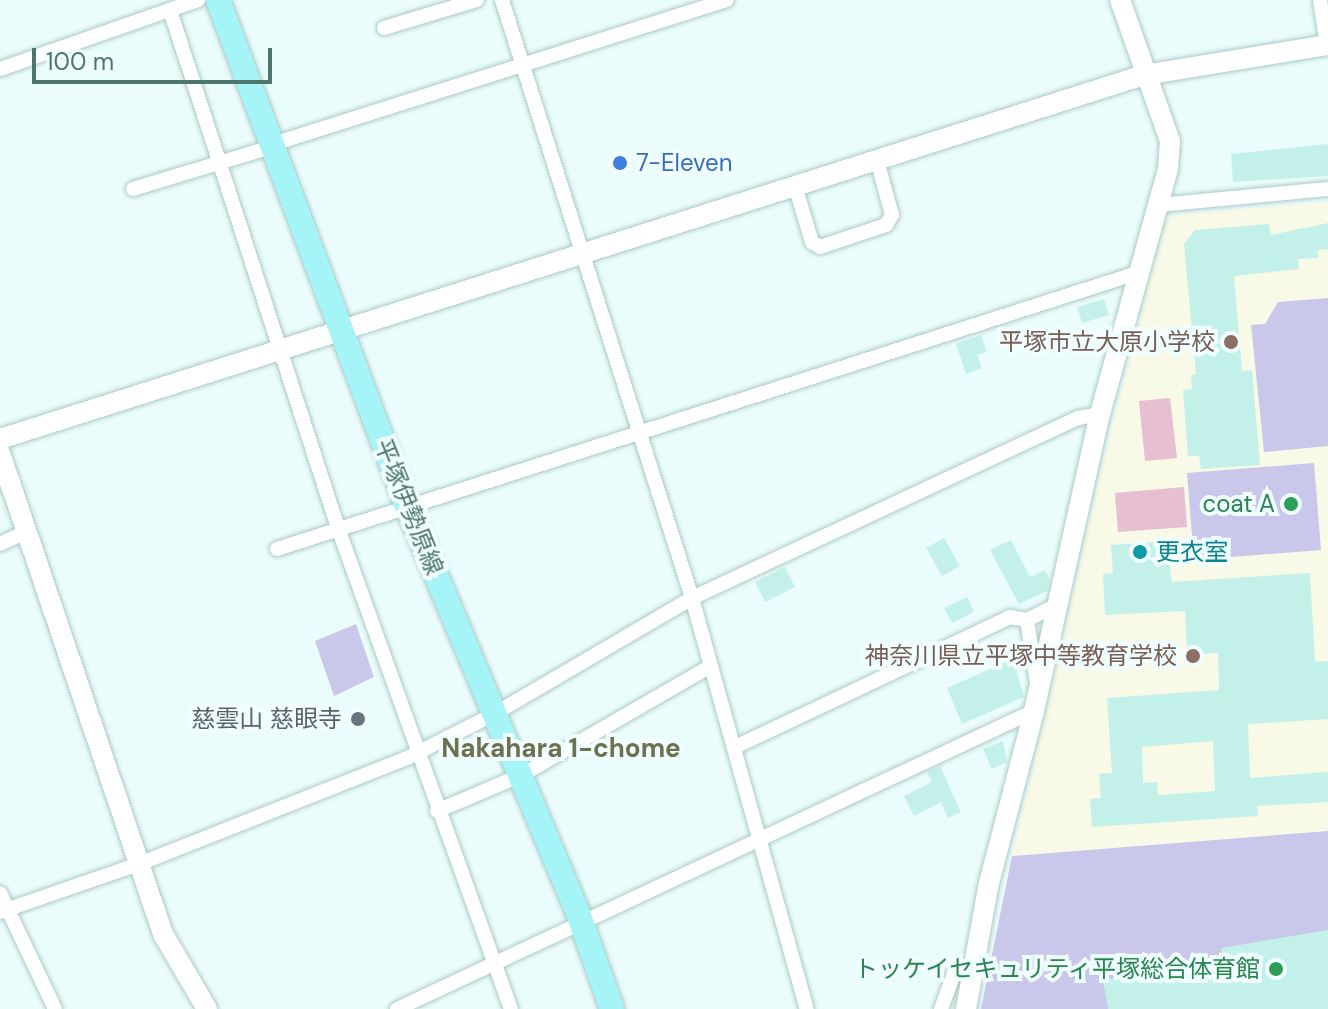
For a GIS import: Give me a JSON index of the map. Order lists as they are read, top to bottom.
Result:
{
  "streets": {
    "main road": ["平塚伊勢原線"]
  },
  "districts": ["Nakahara 1-chome"],
  "places": [
    "7-Eleven",
    "平塚市立大原小学校",
    "coat A",
    "更衣室",
    "神奈川県立平塚中等教育学校",
    "慈雲山 慈眼寺",
    "トッケイセキュリティ平塚総合体育館"
  ],
  "scale_bar": "100 m"
}
